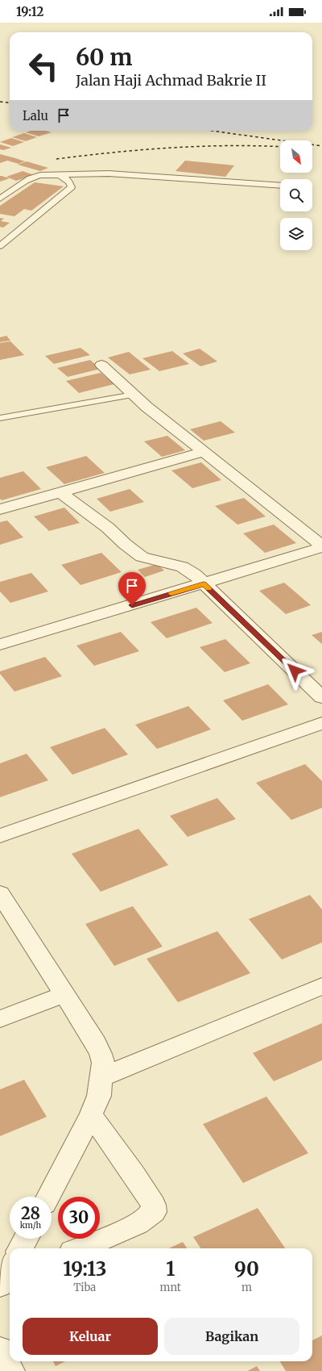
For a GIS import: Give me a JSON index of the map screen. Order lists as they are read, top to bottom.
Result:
{
  "north": "bottom right",
  "page": {
    "status": "19:12",
    "turn": ["60 m", "Jalan Haji Achmad Bakrie II"],
    "then": "Lalu",
    "speed": "28 km/h",
    "limit": "30",
    "eta": [
      "19:13",
      "Tiba",
      "1",
      "mnt",
      "90",
      "m"
    ],
    "buttons": ["Keluar", "Bagikan"]
  }
}
